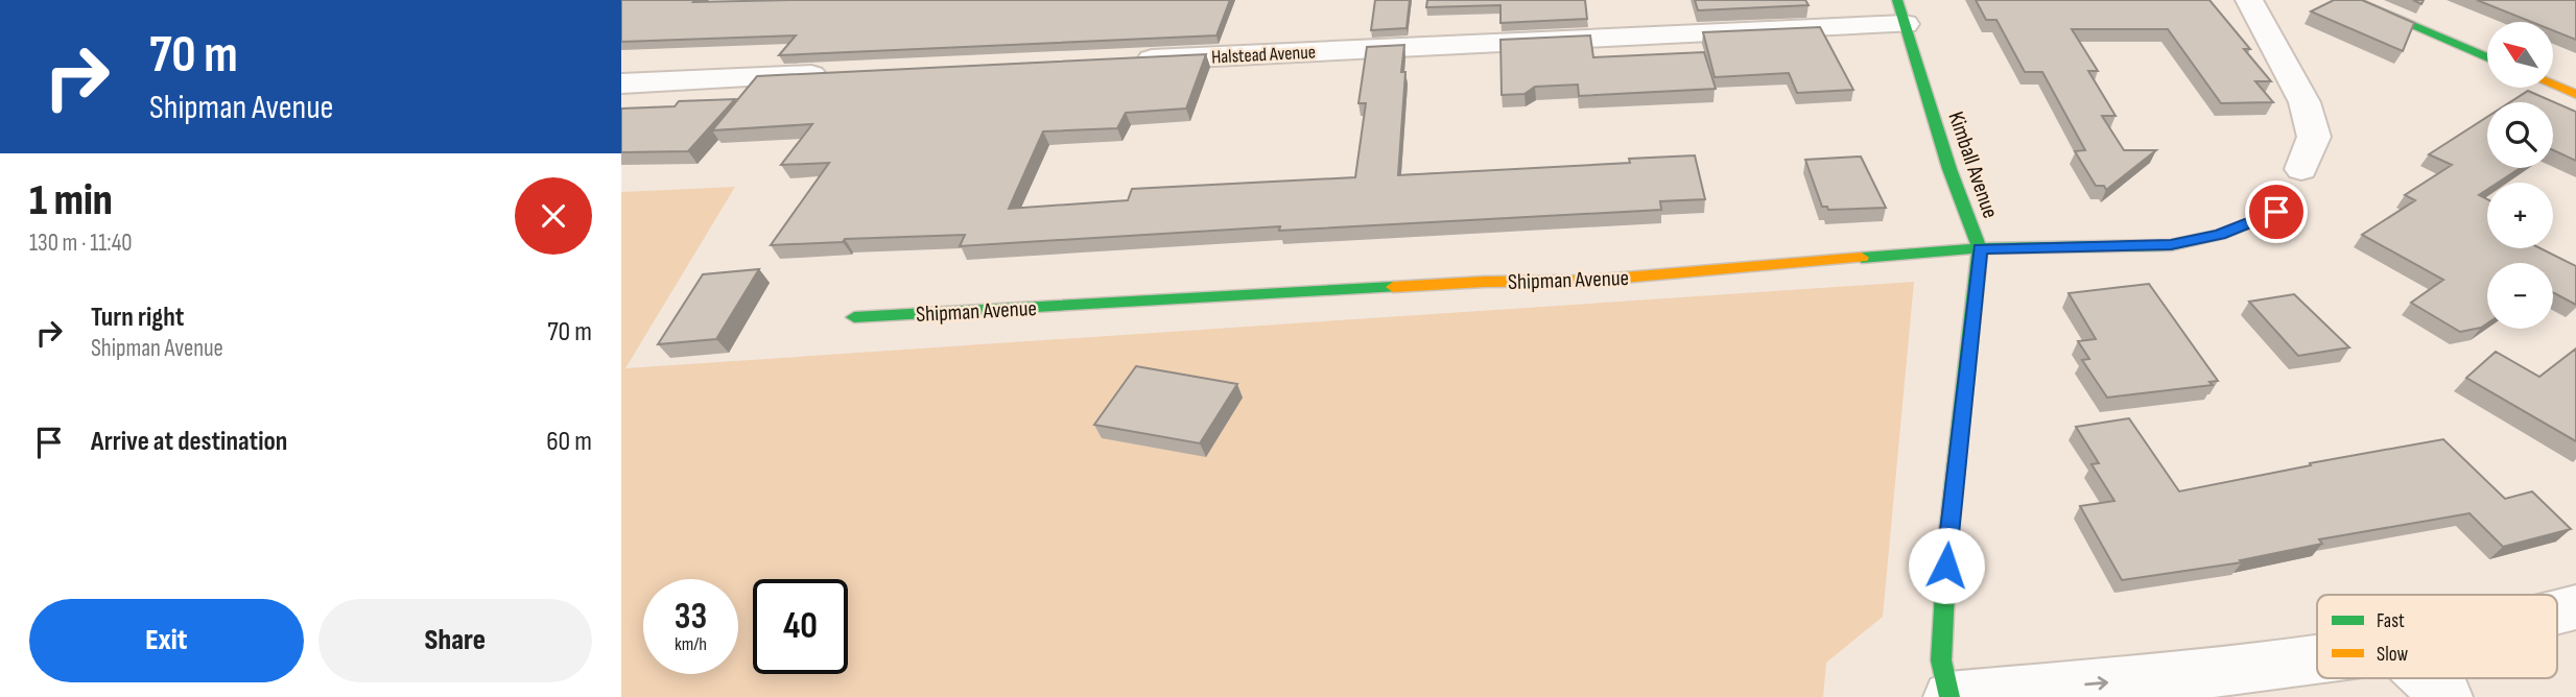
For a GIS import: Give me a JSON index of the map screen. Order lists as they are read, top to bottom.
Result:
{
  "streets": {
    "street": ["Halstead Avenue", "Kimball Avenue", "Shipman Avenue"]
  },
  "crossings": [
    ["Halstead Avenue", "Kimball Avenue"],
    ["Kimball Avenue", "Shipman Avenue"]
  ],
  "legend": ["Fast", "Slow"],
  "north": "top left",
  "page": {
    "turn": ["70 m", "Shipman Avenue"],
    "map_buttons": ["+", "−"],
    "heading": ["1 min", "130 m · 11:40"],
    "list": [
      {
        "name": "Turn right",
        "note": "Shipman Avenue",
        "value": "70 m"
      },
      {
        "name": "Arrive at destination",
        "value": "60 m"
      }
    ],
    "speed": "33 km/h",
    "limit": "40",
    "buttons": ["Exit", "Share"]
  }
}
